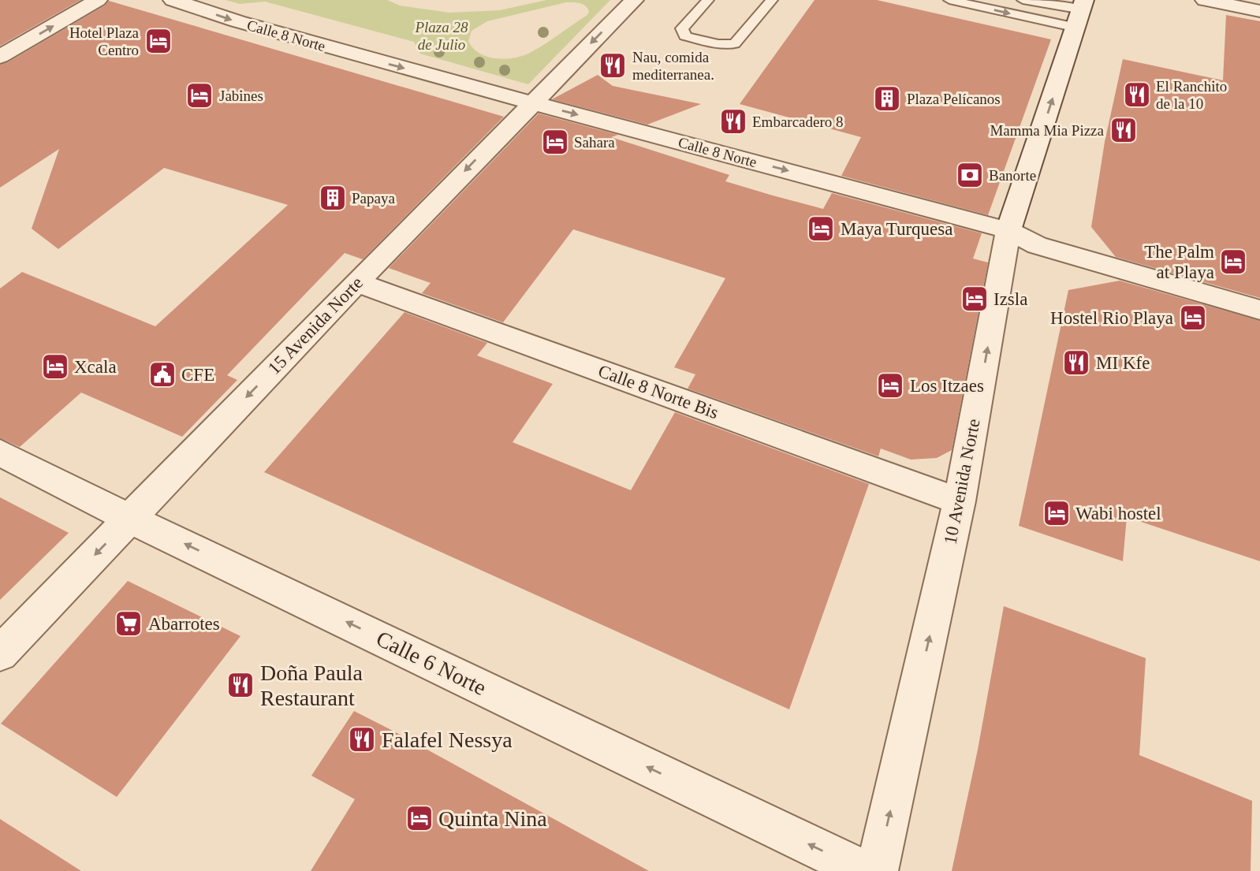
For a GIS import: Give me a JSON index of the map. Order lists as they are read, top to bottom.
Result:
{
  "streets": {
    "street": [
      "Calle 8 Norte",
      "15 Avenida Norte",
      "Calle 8 Norte Bis",
      "10 Avenida Norte",
      "Calle 6 Norte"
    ]
  },
  "crossings": [
    ["Calle 8 Norte", "15 Avenida Norte"],
    ["Calle 8 Norte", "10 Avenida Norte"],
    ["15 Avenida Norte", "Calle 8 Norte Bis"],
    ["15 Avenida Norte", "Calle 6 Norte"],
    ["Calle 8 Norte Bis", "10 Avenida Norte"]
  ],
  "one_way": [
    "Calle 8 Norte",
    "15 Avenida Norte",
    "10 Avenida Norte",
    "Calle 6 Norte"
  ],
  "parks": ["Plaza 28 de Julio"],
  "places": {
    "hotel": [
      "Hotel Plaza Centro",
      "Jabines",
      "Sahara",
      "Maya Turquesa",
      "The Palm at Playa",
      "Izsla",
      "Hostel Rio Playa",
      "Xcala",
      "Los Itzaes",
      "Wabi hostel",
      "Quinta Nina"
    ],
    "restaurant": [
      "Nau, comida mediterranea.",
      "El Ranchito de la 10",
      "Embarcadero 8",
      "Mamma Mia Pizza",
      "MI Kfe",
      "Doña Paula Restaurant",
      "Falafel Nessya"
    ],
    "building": ["Plaza Pelícanos", "Papaya"],
    "bank": ["Banorte"],
    "public building": ["CFE"],
    "supermarket": ["Abarrotes"]
  }
}
